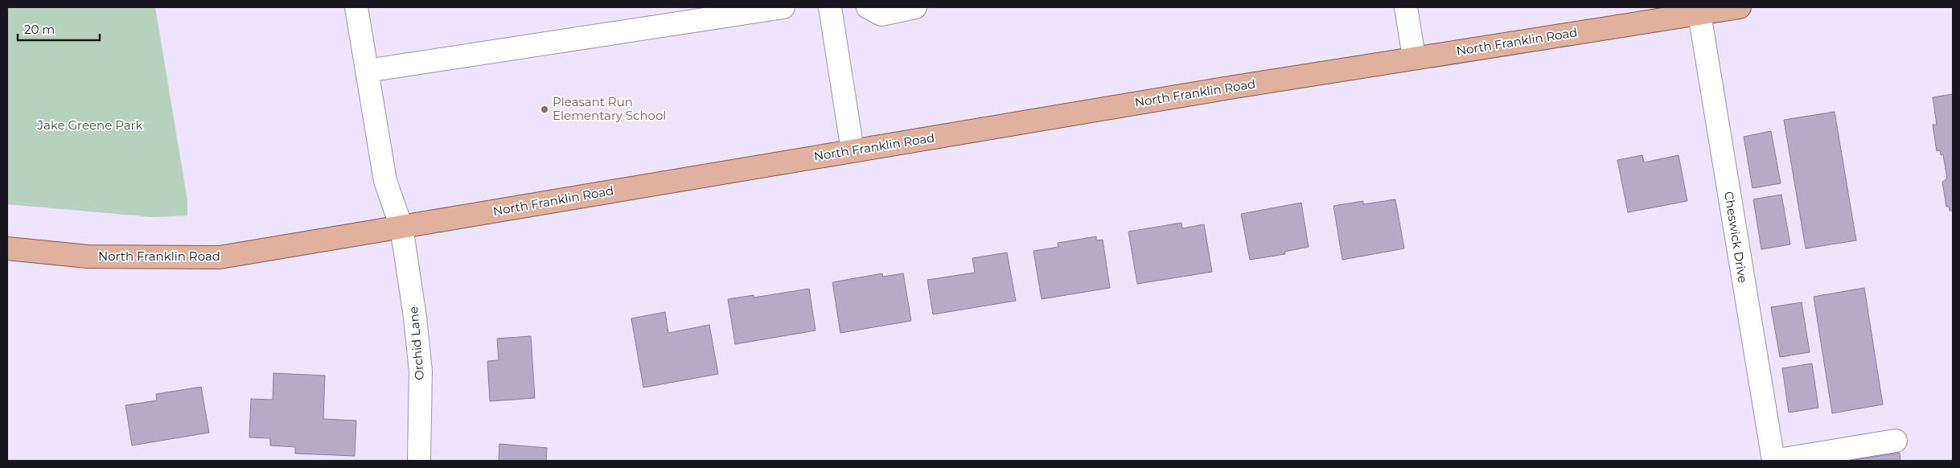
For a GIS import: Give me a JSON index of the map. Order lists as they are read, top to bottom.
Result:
{
  "streets": {
    "main road": ["North Franklin Road"],
    "street": ["Cheswick Drive", "Orchid Lane"]
  },
  "crossings": [
    ["North Franklin Road", "Cheswick Drive"],
    ["North Franklin Road", "Orchid Lane"]
  ],
  "parks": ["Jake Greene Park"],
  "places": ["Pleasant Run Elementary School"],
  "scale_bar": "20 m"
}
